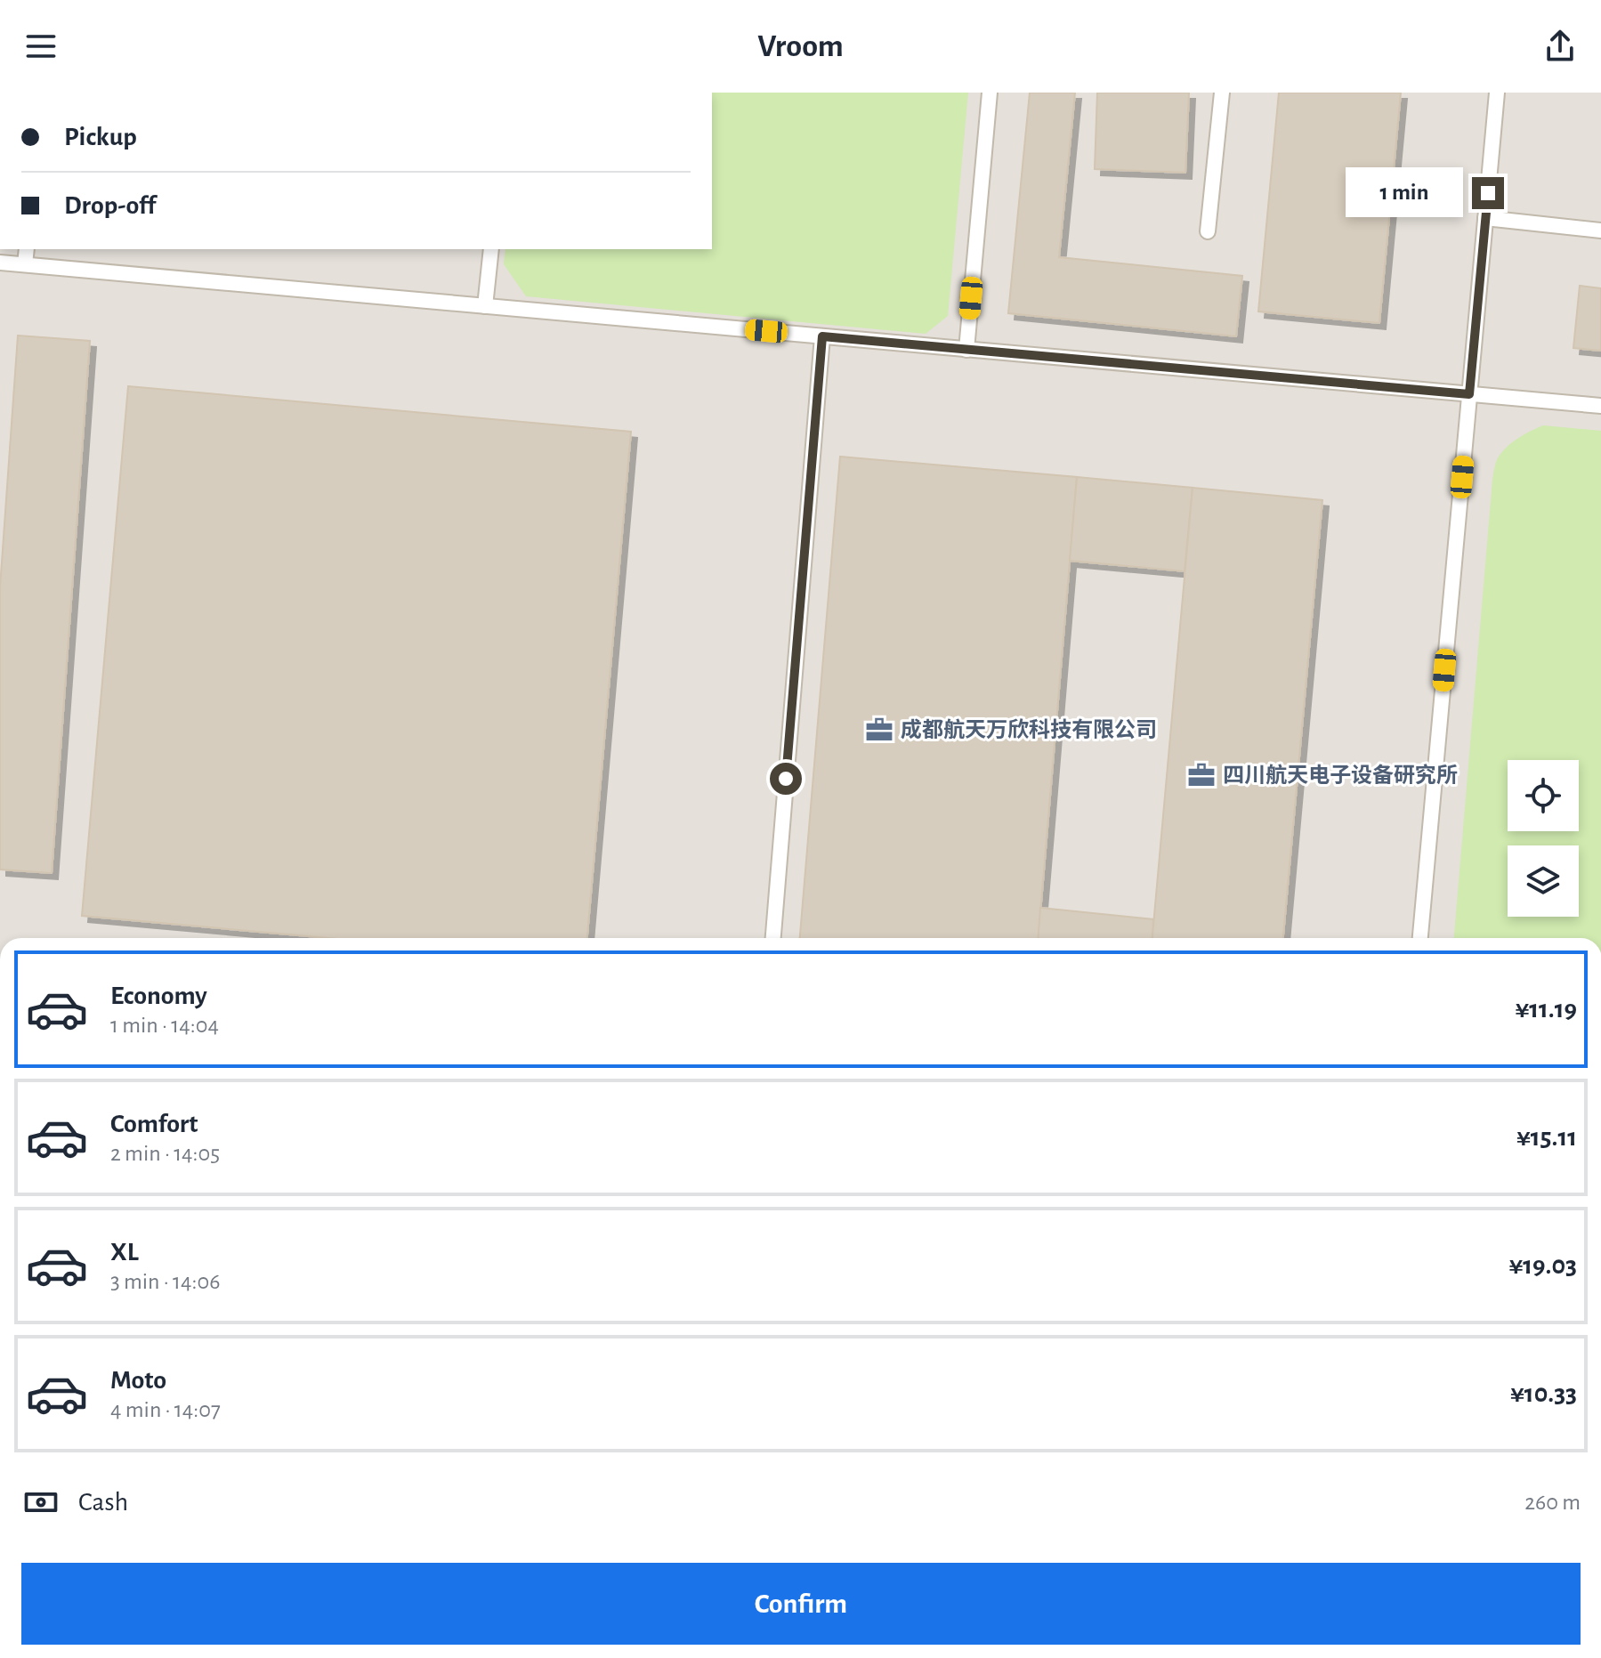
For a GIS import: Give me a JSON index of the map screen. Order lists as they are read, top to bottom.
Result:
{
  "places": {
    "office": ["成都航天万欣科技有限公司", "四川航天电子设备研究所"]
  },
  "page": {
    "header": "Vroom",
    "banner": ["Pickup", "Drop-off"],
    "bubble": "1 min",
    "list": [
      {
        "name": "Economy",
        "note": "1 min · 14:04",
        "value": "¥11.19"
      },
      {
        "name": "Comfort",
        "note": "2 min · 14:05",
        "value": "¥15.11"
      },
      {
        "name": "XL",
        "note": "3 min · 14:06",
        "value": "¥19.03"
      },
      {
        "name": "Moto",
        "note": "4 min · 14:07",
        "value": "¥10.33"
      }
    ],
    "pay": ["Cash", "260 m"],
    "buttons": "Confirm"
  }
}
